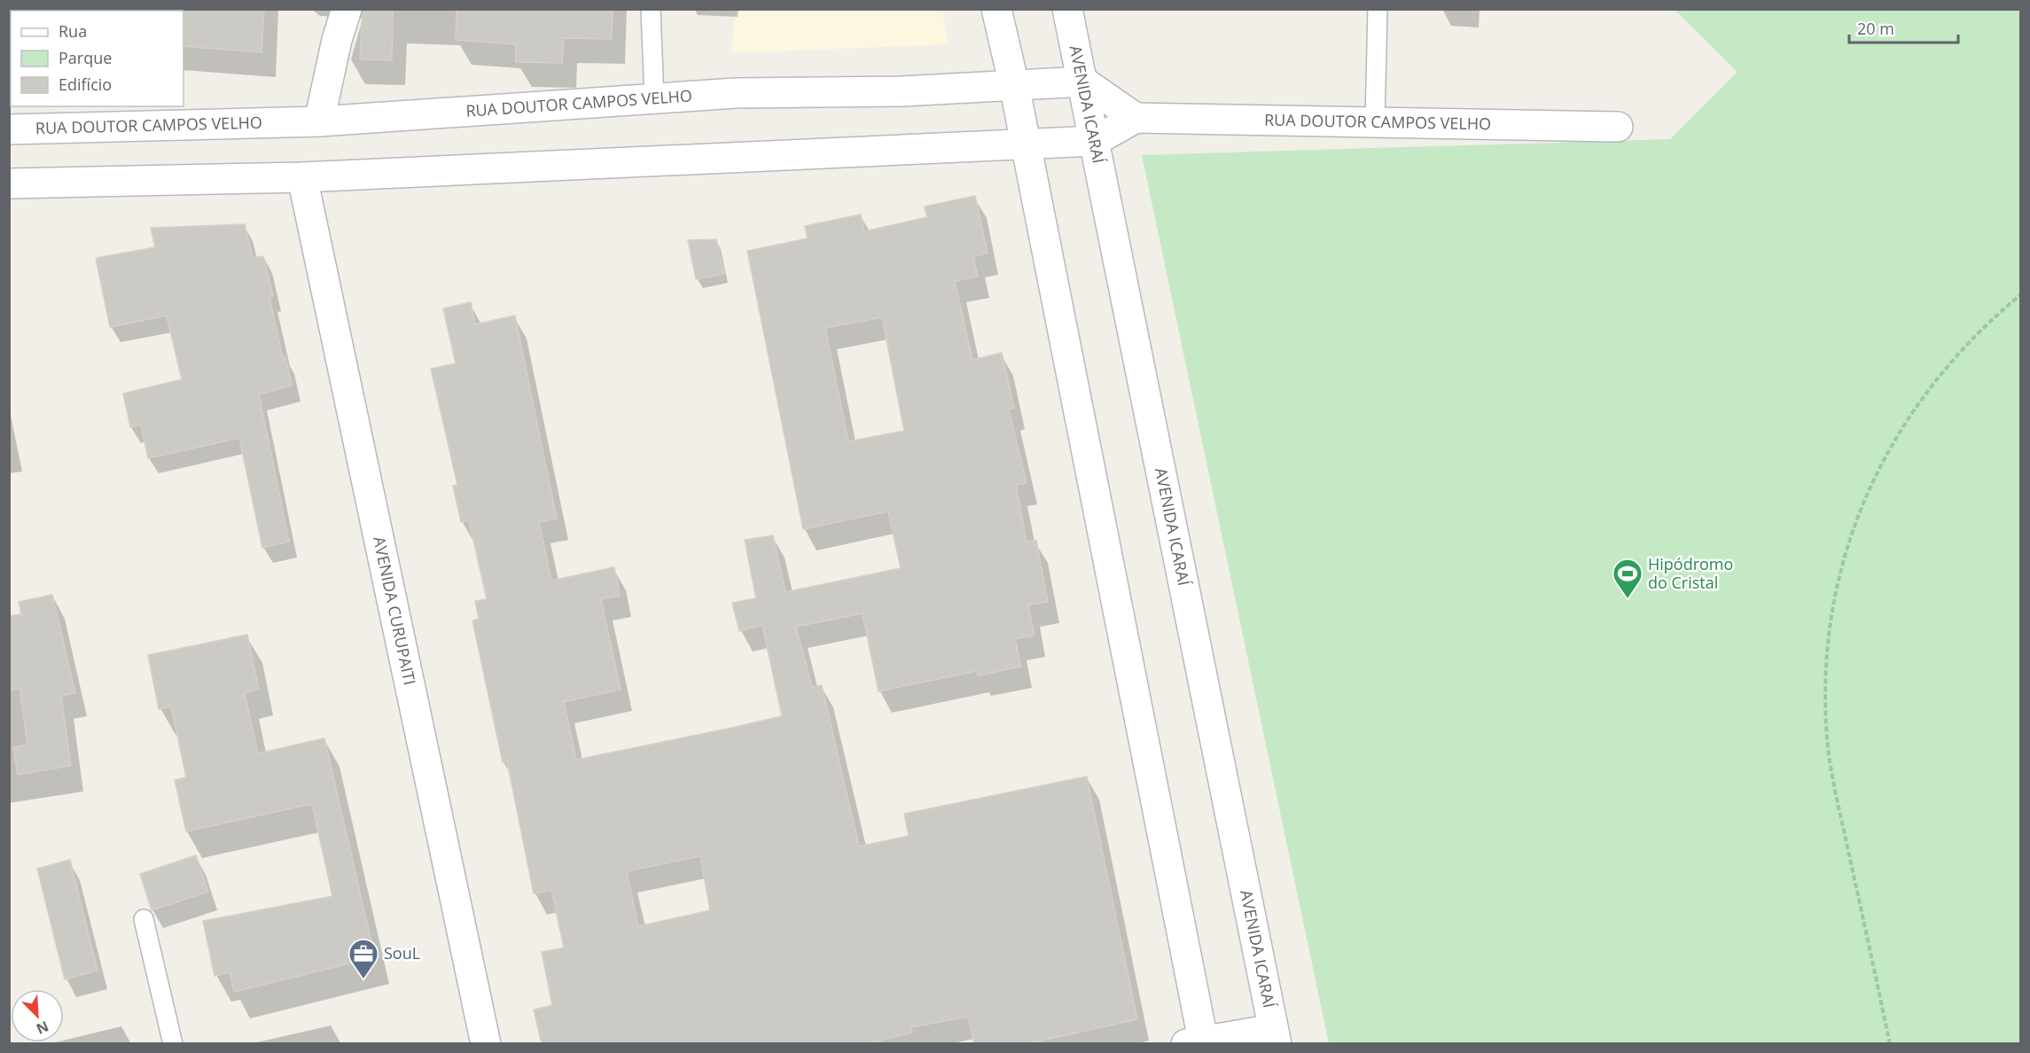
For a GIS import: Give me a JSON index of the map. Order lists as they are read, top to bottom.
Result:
{
  "streets": {
    "main road": ["RUA DOUTOR CAMPOS VELHO", "AVENIDA ICARAÍ", "AVENIDA CURUPAITI"]
  },
  "crossings": [
    ["RUA DOUTOR CAMPOS VELHO", "AVENIDA ICARAÍ"]
  ],
  "places": {
    "sports": ["Hipódromo do Cristal"],
    "office": ["SouL"]
  },
  "legend": ["Rua", "Parque", "Edifício"],
  "scale_bar": "20 m",
  "north": "bottom right"
}
